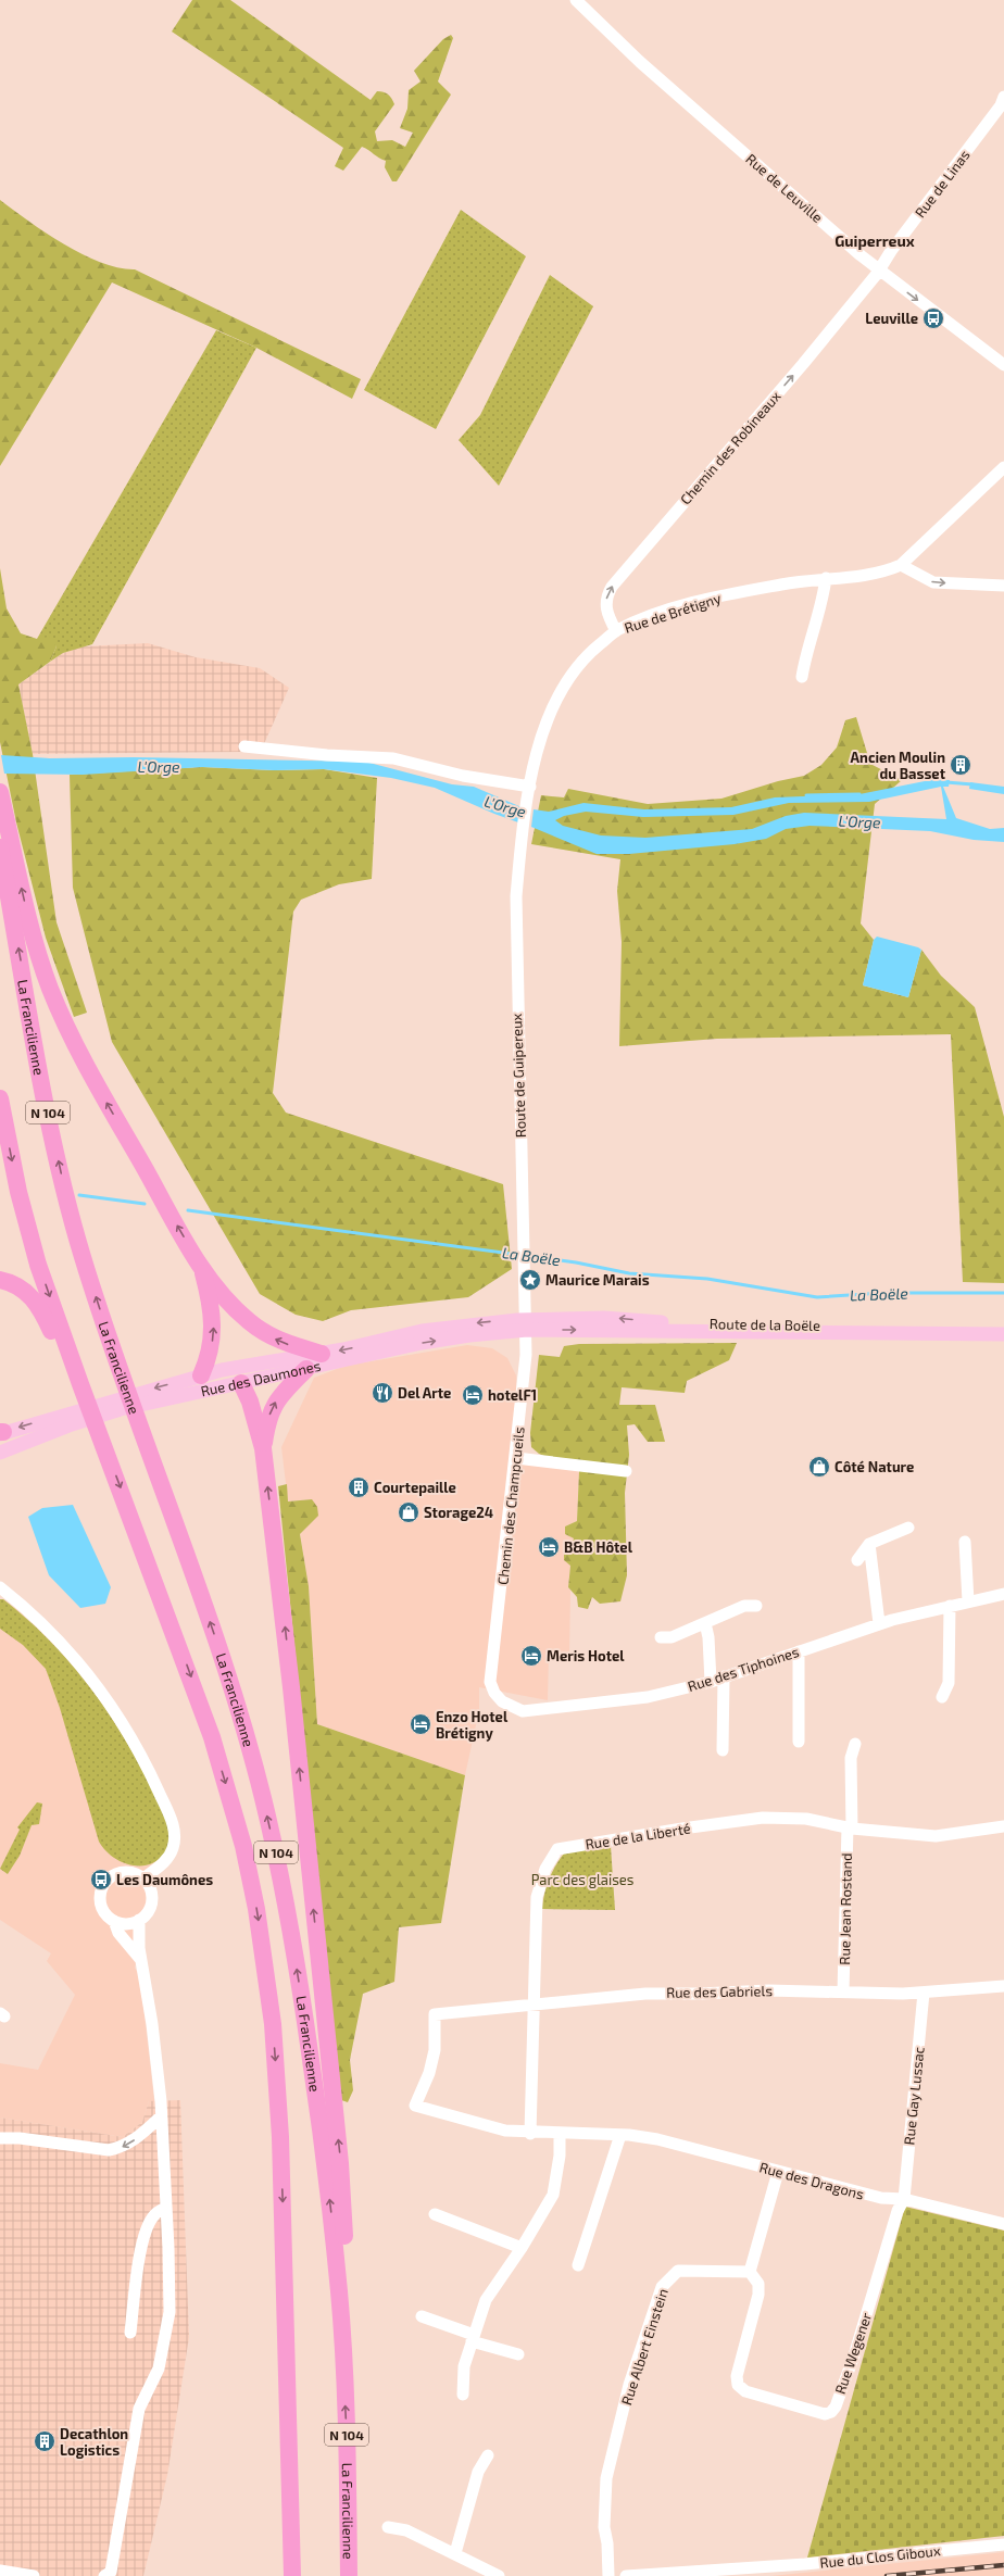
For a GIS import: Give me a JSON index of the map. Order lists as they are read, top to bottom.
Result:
{
  "streets": {
    "highway": ["La Francilienne", "N 104"],
    "main road": ["Route de la Boële", "Rue des Daumones"],
    "street": [
      "Rue de Linas",
      "Rue de Leuville",
      "Chemin des Robineaux",
      "Rue de Brétigny",
      "Route de Guipereux",
      "Chemin des Champcueils",
      "Rue des Tiphoines",
      "Rue de la Liberté",
      "Rue Jean Rostand",
      "Rue des Gabriels",
      "Rue Gay Lussac",
      "Rue des Dragons",
      "Rue Albert Einstein",
      "Rue Wegener",
      "Rue du Clos Giboux"
    ]
  },
  "crossings": [
    ["Rue de Linas", "Rue de Leuville"],
    ["Rue de Linas", "Chemin des Robineaux"],
    ["Rue de Leuville", "Chemin des Robineaux"],
    ["Chemin des Robineaux", "Rue de Brétigny"],
    ["Rue de Brétigny", "Route de Guipereux"],
    ["Route de Guipereux", "Route de la Boële"],
    ["Route de Guipereux", "Rue des Daumones"],
    ["Route de Guipereux", "Chemin des Champcueils"],
    ["Route de la Boële", "Rue des Daumones"],
    ["Route de la Boële", "Chemin des Champcueils"],
    ["Rue des Daumones", "Chemin des Champcueils"],
    ["Chemin des Champcueils", "Rue des Tiphoines"],
    ["Rue de la Liberté", "Rue Jean Rostand"],
    ["Rue de la Liberté", "Rue des Gabriels"],
    ["Rue de la Liberté", "Rue des Dragons"],
    ["Rue Jean Rostand", "Rue des Gabriels"],
    ["Rue des Gabriels", "Rue Gay Lussac"],
    ["Rue des Gabriels", "Rue des Dragons"],
    ["Rue Gay Lussac", "Rue des Dragons"],
    ["Rue Gay Lussac", "Rue Wegener"],
    ["Rue des Dragons", "Rue Wegener"],
    ["Rue Albert Einstein", "Rue Wegener"]
  ],
  "one_way": ["Chemin des Robineaux"],
  "districts": ["Guiperreux"],
  "water": ["L'Orge", "La Boële"],
  "parks": ["Parc des glaises"],
  "places": {
    "bus stop": ["Leuville", "Les Daumônes"],
    "building": ["Ancien Moulin du Basset", "Courtepaille", "Decathlon Logistics"],
    "place": ["Maurice Marais"],
    "restaurant": ["Del Arte"],
    "hotel": [
      "hotelF1",
      "B&B Hôtel",
      "Meris Hotel",
      "Enzo Hotel Brétigny"
    ],
    "shop": ["Côté Nature", "Storage24"]
  }
}
